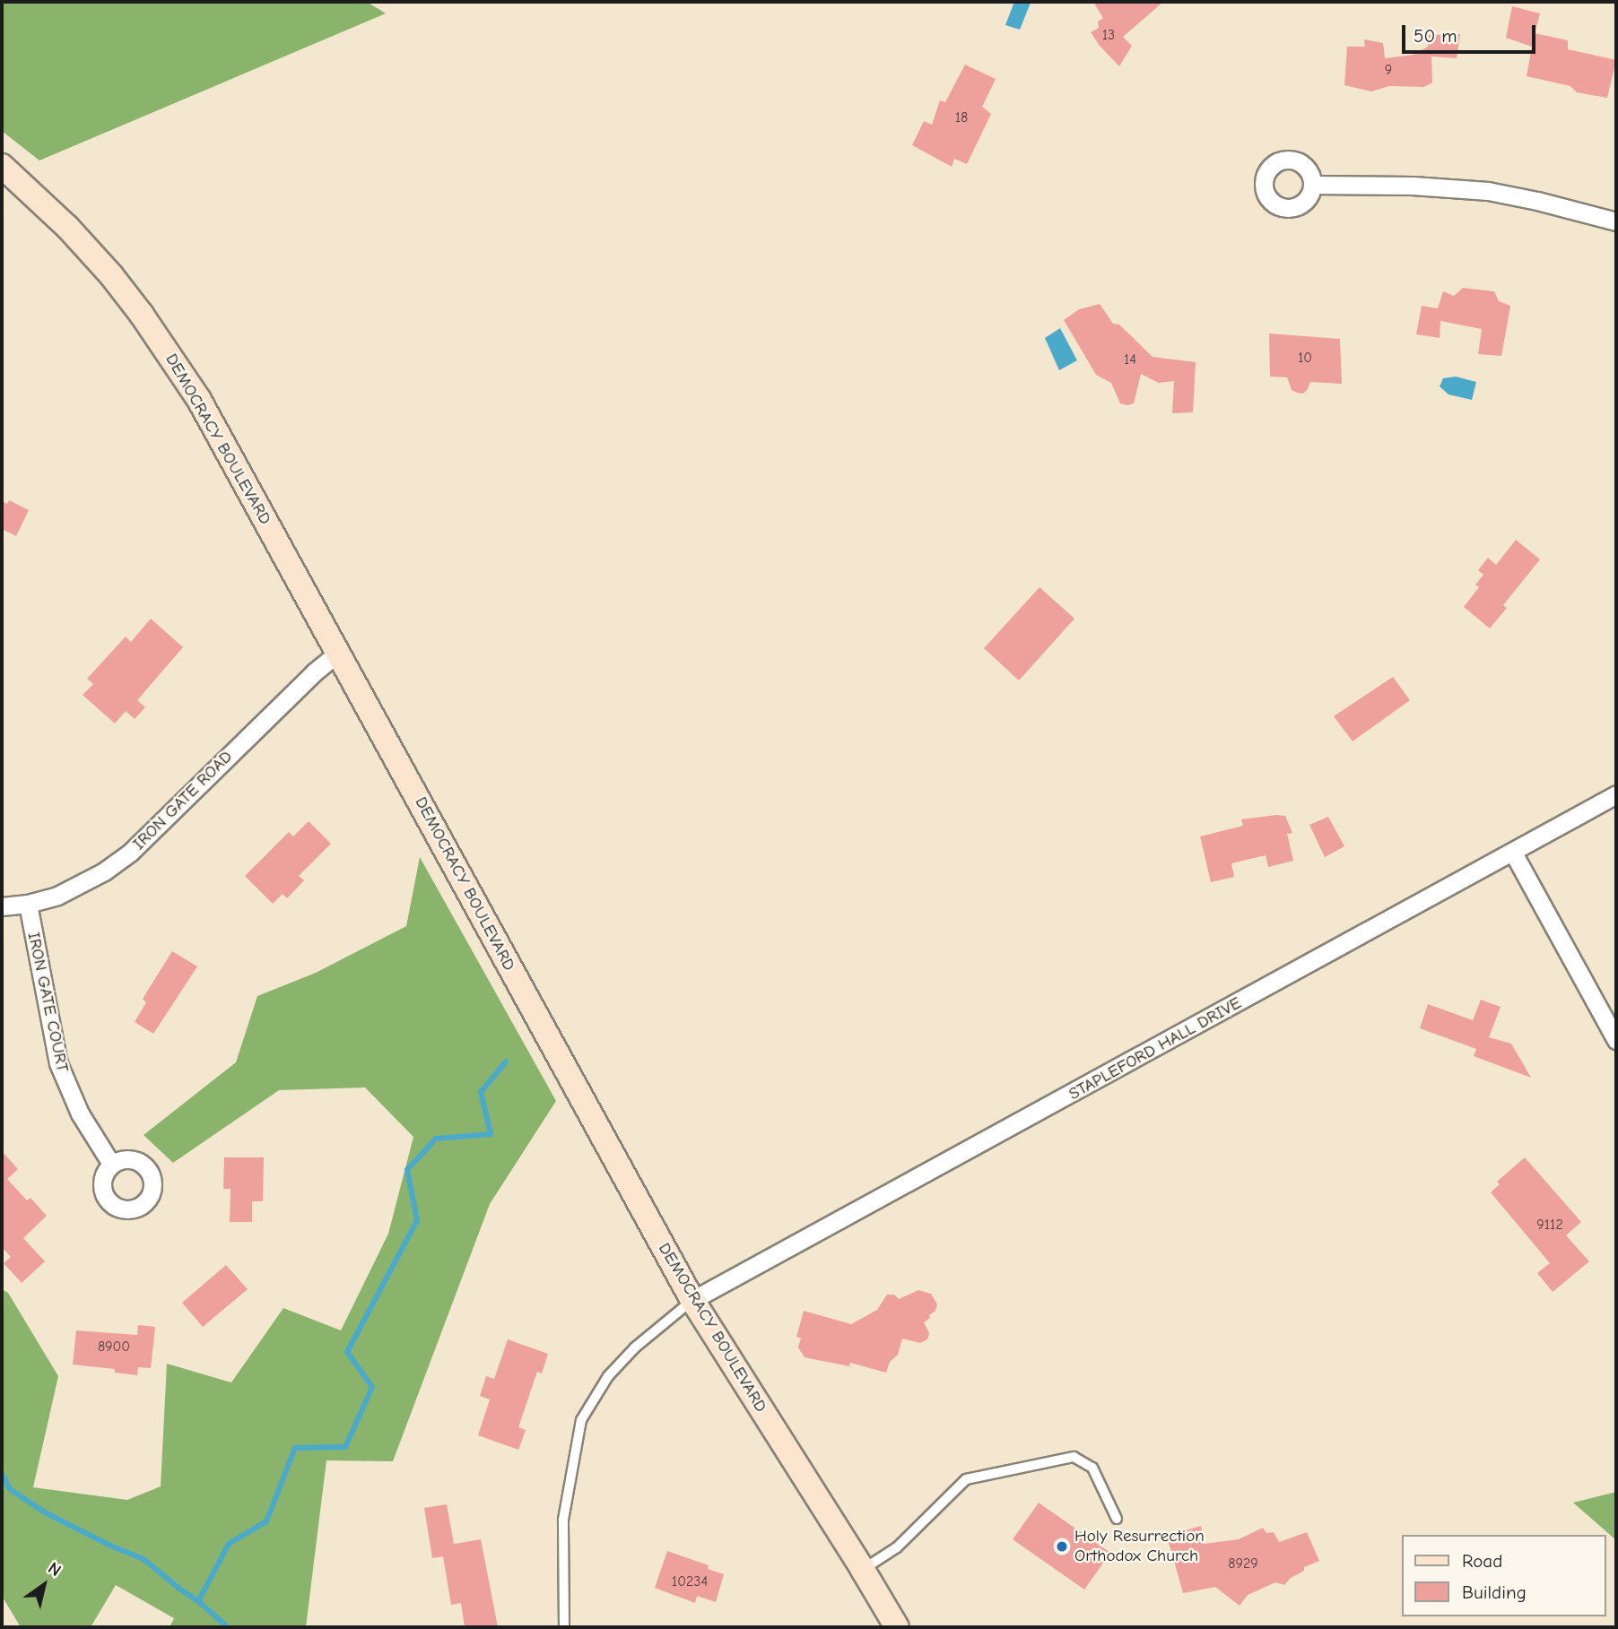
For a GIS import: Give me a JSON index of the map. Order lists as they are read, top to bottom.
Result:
{
  "streets": {
    "main road": ["DEMOCRACY BOULEVARD"],
    "street": ["IRON GATE ROAD", "IRON GATE COURT", "STAPLEFORD HALL DRIVE"]
  },
  "crossings": [
    ["DEMOCRACY BOULEVARD", "IRON GATE ROAD"],
    ["DEMOCRACY BOULEVARD", "STAPLEFORD HALL DRIVE"],
    ["IRON GATE ROAD", "IRON GATE COURT"]
  ],
  "places": ["Holy Resurrection Orthodox Church"],
  "house_numbers": [
    "13",
    "9",
    "18",
    "10",
    "14",
    "9112",
    "8900",
    "8929",
    "10234"
  ],
  "legend": ["Road", "Building"],
  "scale_bar": "50 m",
  "north": "top right"
}
